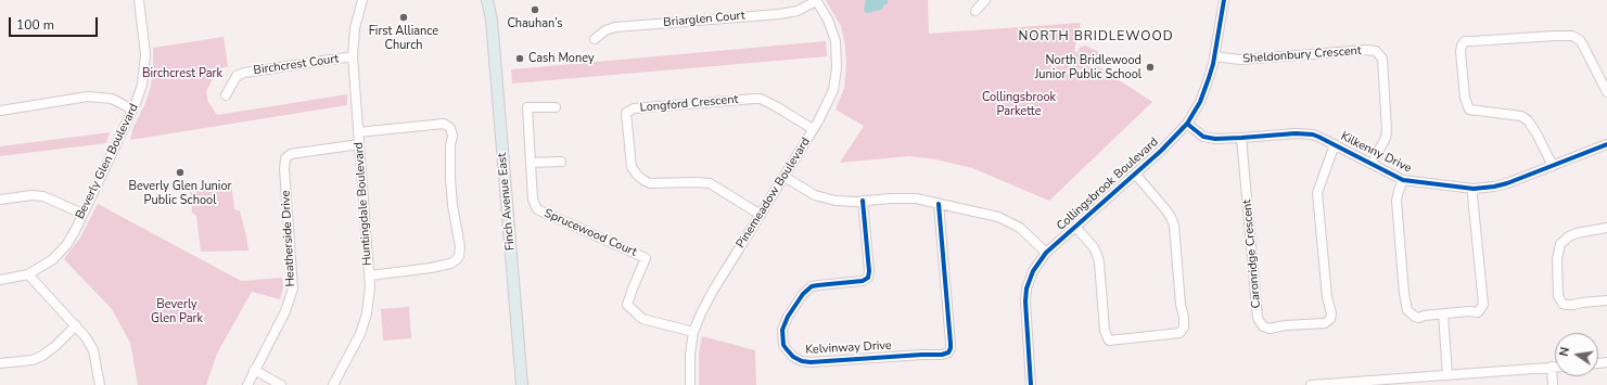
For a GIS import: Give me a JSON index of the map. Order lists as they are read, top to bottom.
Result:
{
  "streets": {
    "main road": ["Finch Avenue East"],
    "street": [
      "Briarglen Court",
      "Sheldonbury Crescent",
      "Birchcrest Court",
      "Longford Crescent",
      "Kilkenny Drive",
      "Beverly Glen Boulevard",
      "Collingsbrook Boulevard",
      "Pinemeadow Boulevard",
      "Huntingdale Boulevard",
      "Sprucewood Court",
      "Heatherside Drive",
      "Caronridge Crescent",
      "Kelvinway Drive"
    ]
  },
  "crossings": [
    ["Briarglen Court", "Pinemeadow Boulevard"],
    ["Sheldonbury Crescent", "Kilkenny Drive"],
    ["Sheldonbury Crescent", "Collingsbrook Boulevard"],
    ["Birchcrest Court", "Huntingdale Boulevard"],
    ["Longford Crescent", "Pinemeadow Boulevard"],
    ["Kilkenny Drive", "Collingsbrook Boulevard"],
    ["Kilkenny Drive", "Caronridge Crescent"],
    ["Pinemeadow Boulevard", "Sprucewood Court"],
    ["Huntingdale Boulevard", "Heatherside Drive"]
  ],
  "districts": ["NORTH BRIDLEWOOD"],
  "parks": ["Birchcrest Park", "Collingsbrook Parkette", "Beverly Glen Park"],
  "places": [
    "Chauhan’s",
    "First Alliance Church",
    "Cash Money",
    "North Bridlewood Junior Public School",
    "Beverly Glen Junior Public School"
  ],
  "scale_bar": "100 m",
  "north": "left"
}
